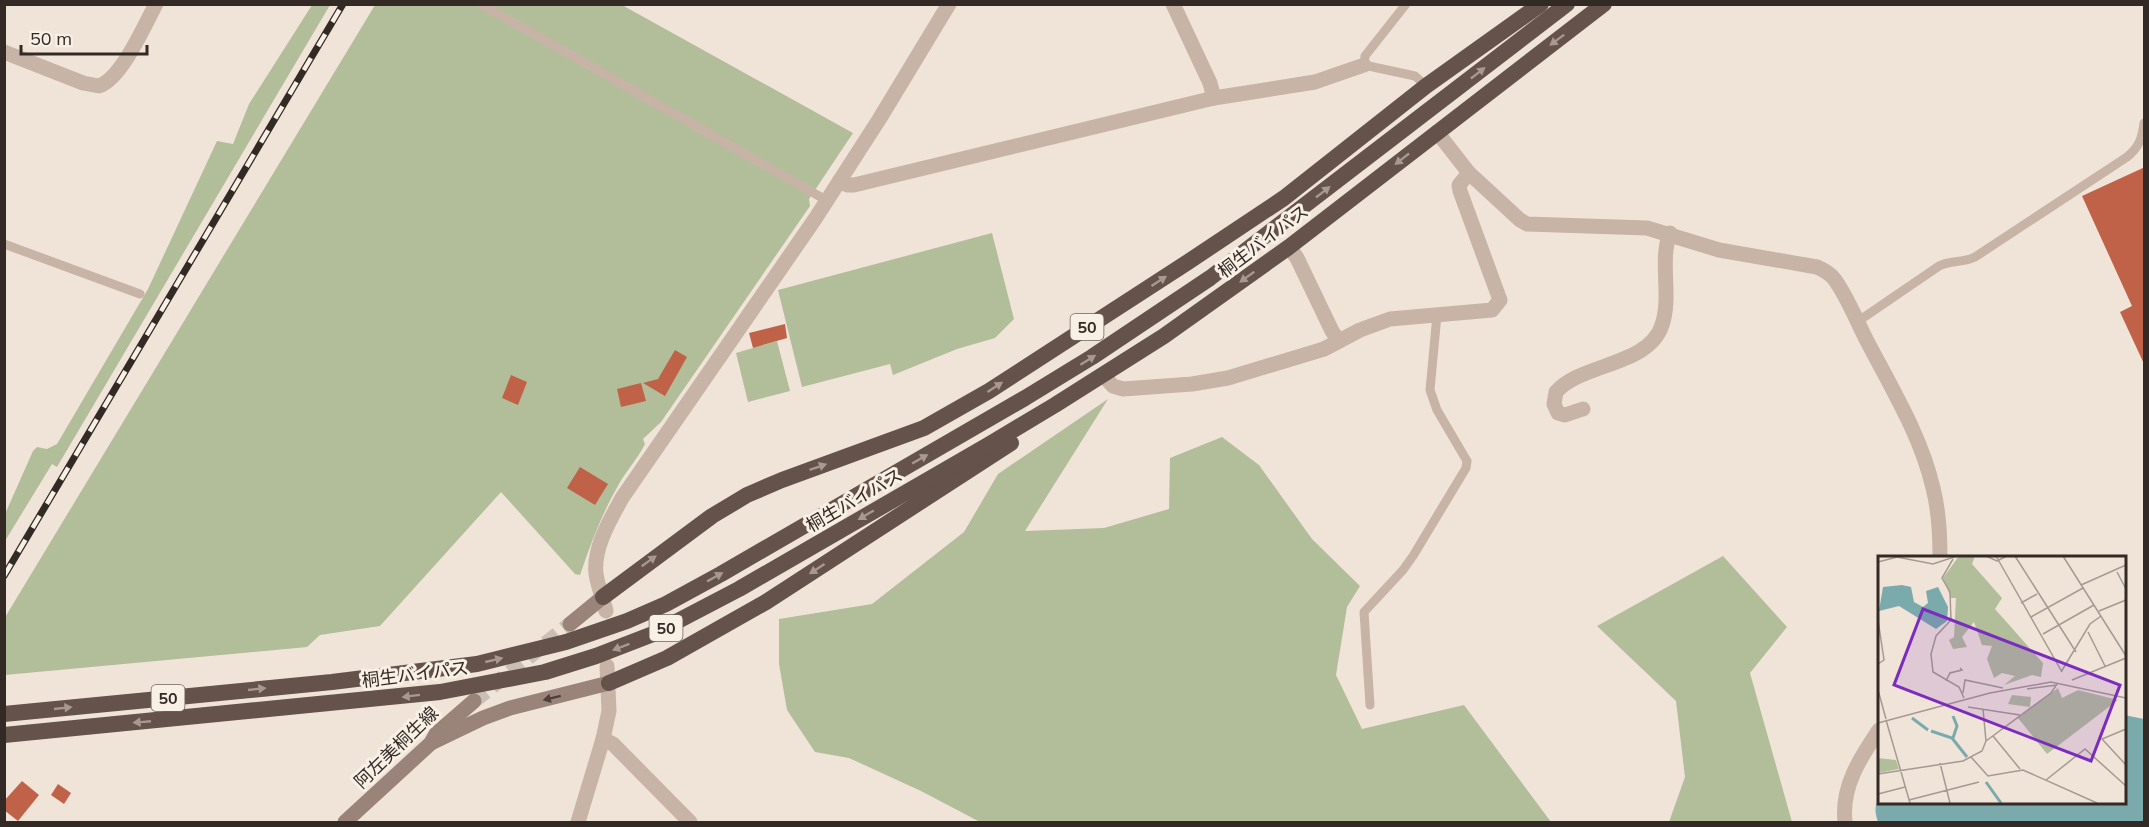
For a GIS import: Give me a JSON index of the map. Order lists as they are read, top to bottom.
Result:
{
  "streets": {
    "highway": ["桐生バイパス", "50"],
    "main road": ["阿左美桐生線"]
  },
  "scale_bar": "50 m"
}
